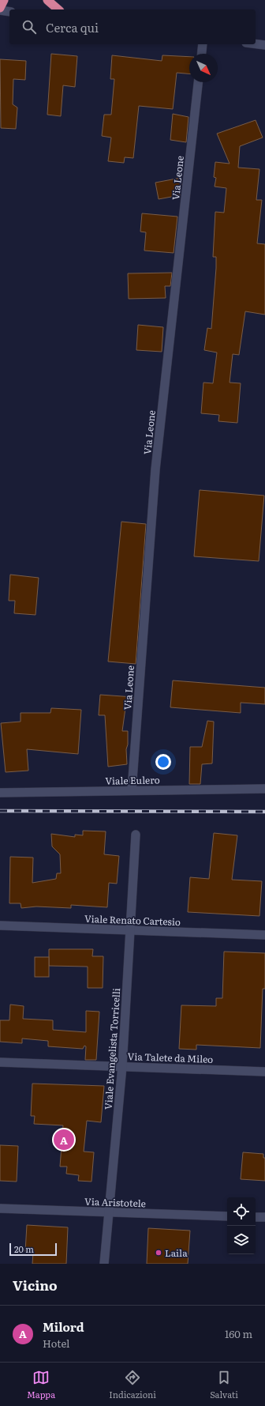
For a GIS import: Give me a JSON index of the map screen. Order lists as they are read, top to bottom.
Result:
{
  "streets": {
    "street": [
      "Via Leone",
      "Viale Eulero",
      "Viale Renato Cartesio",
      "Viale Evangelista Torricelli",
      "Via Talete da Mileo",
      "Via Aristotele"
    ]
  },
  "crossings": [
    ["Via Leone", "Viale Eulero"],
    ["Viale Renato Cartesio", "Viale Evangelista Torricelli"],
    ["Viale Evangelista Torricelli", "Via Talete da Mileo"],
    ["Viale Evangelista Torricelli", "Via Aristotele"]
  ],
  "places": ["Laila"],
  "scale_bar": "20 m",
  "north": "bottom right",
  "page": {
    "search": "Cerca qui",
    "pins": "A",
    "scale": "20 m",
    "heading": "Vicino",
    "list": [
      {
        "mark": "A",
        "name": "Milord",
        "note": "Hotel",
        "value": "160 m"
      }
    ],
    "nav": ["Mappa", "Indicazioni", "Salvati"]
  }
}
